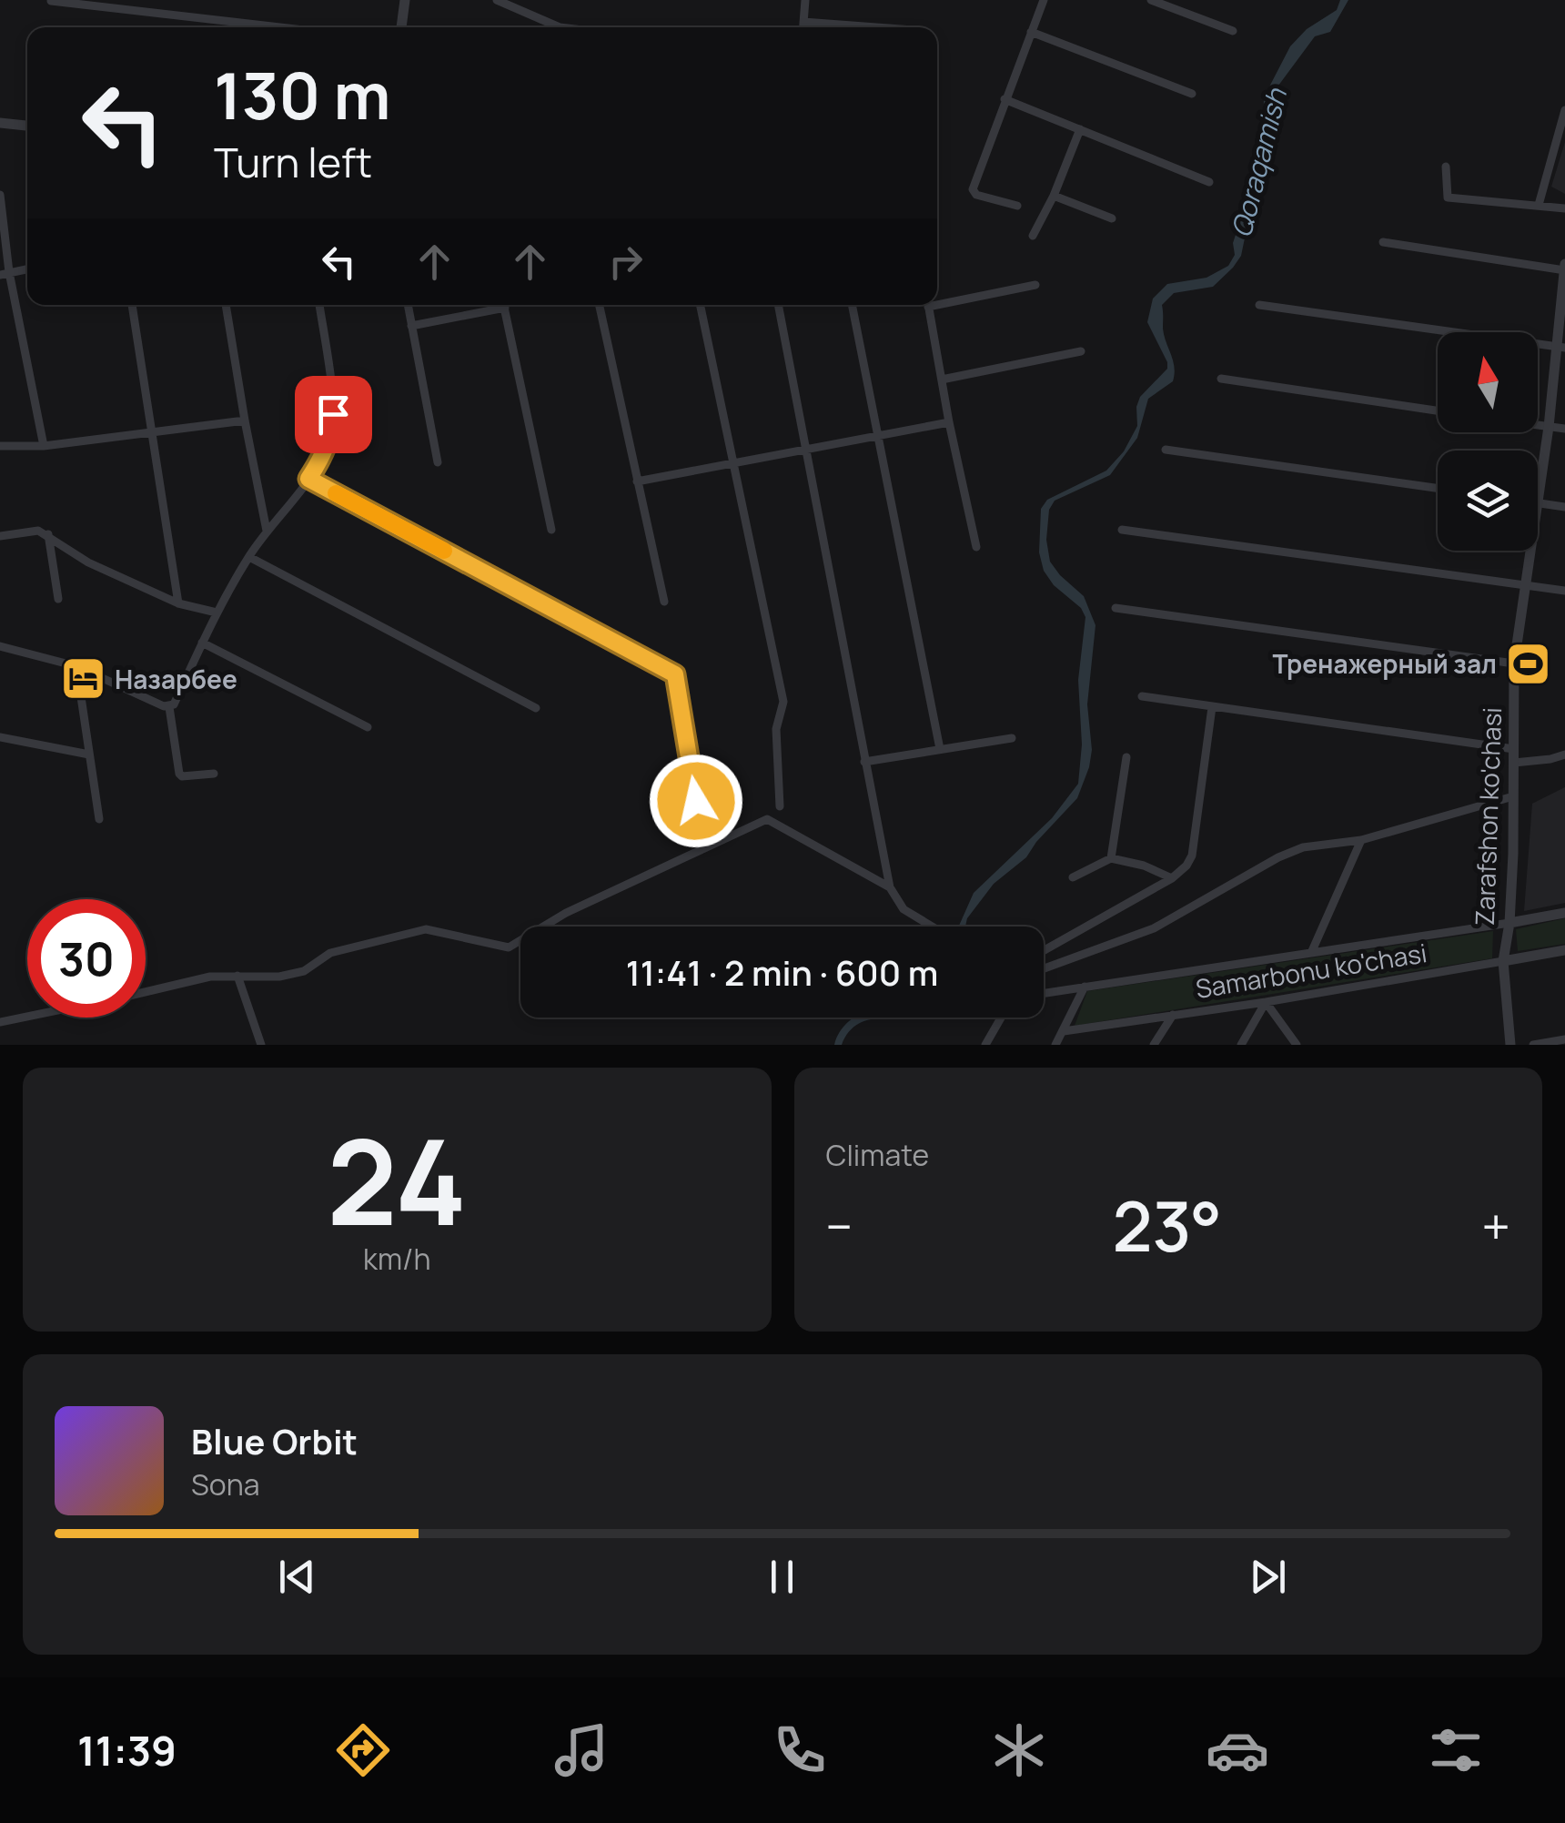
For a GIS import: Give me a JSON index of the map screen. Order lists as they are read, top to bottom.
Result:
{
  "streets": {
    "street": ["Zarafshon ko'chasi", "Samarbonu ko'chasi"]
  },
  "crossings": [
    ["Zarafshon ko'chasi", "Samarbonu ko'chasi"]
  ],
  "water": ["Qoraqamish"],
  "places": {
    "sports": ["Тренажерный зал"],
    "hotel": ["Назарбее"]
  },
  "north": "top",
  "page": {
    "turn": ["130 m", "Turn left"],
    "limit": "30",
    "trip": "11:41 · 2 min · 600 m",
    "tile": [
      ["24", "km/h"],
      "Climate"
    ],
    "heat": ["−", "23°", "+"],
    "song": ["Blue Orbit", "Sona"],
    "tabs": "11:39"
  }
}
